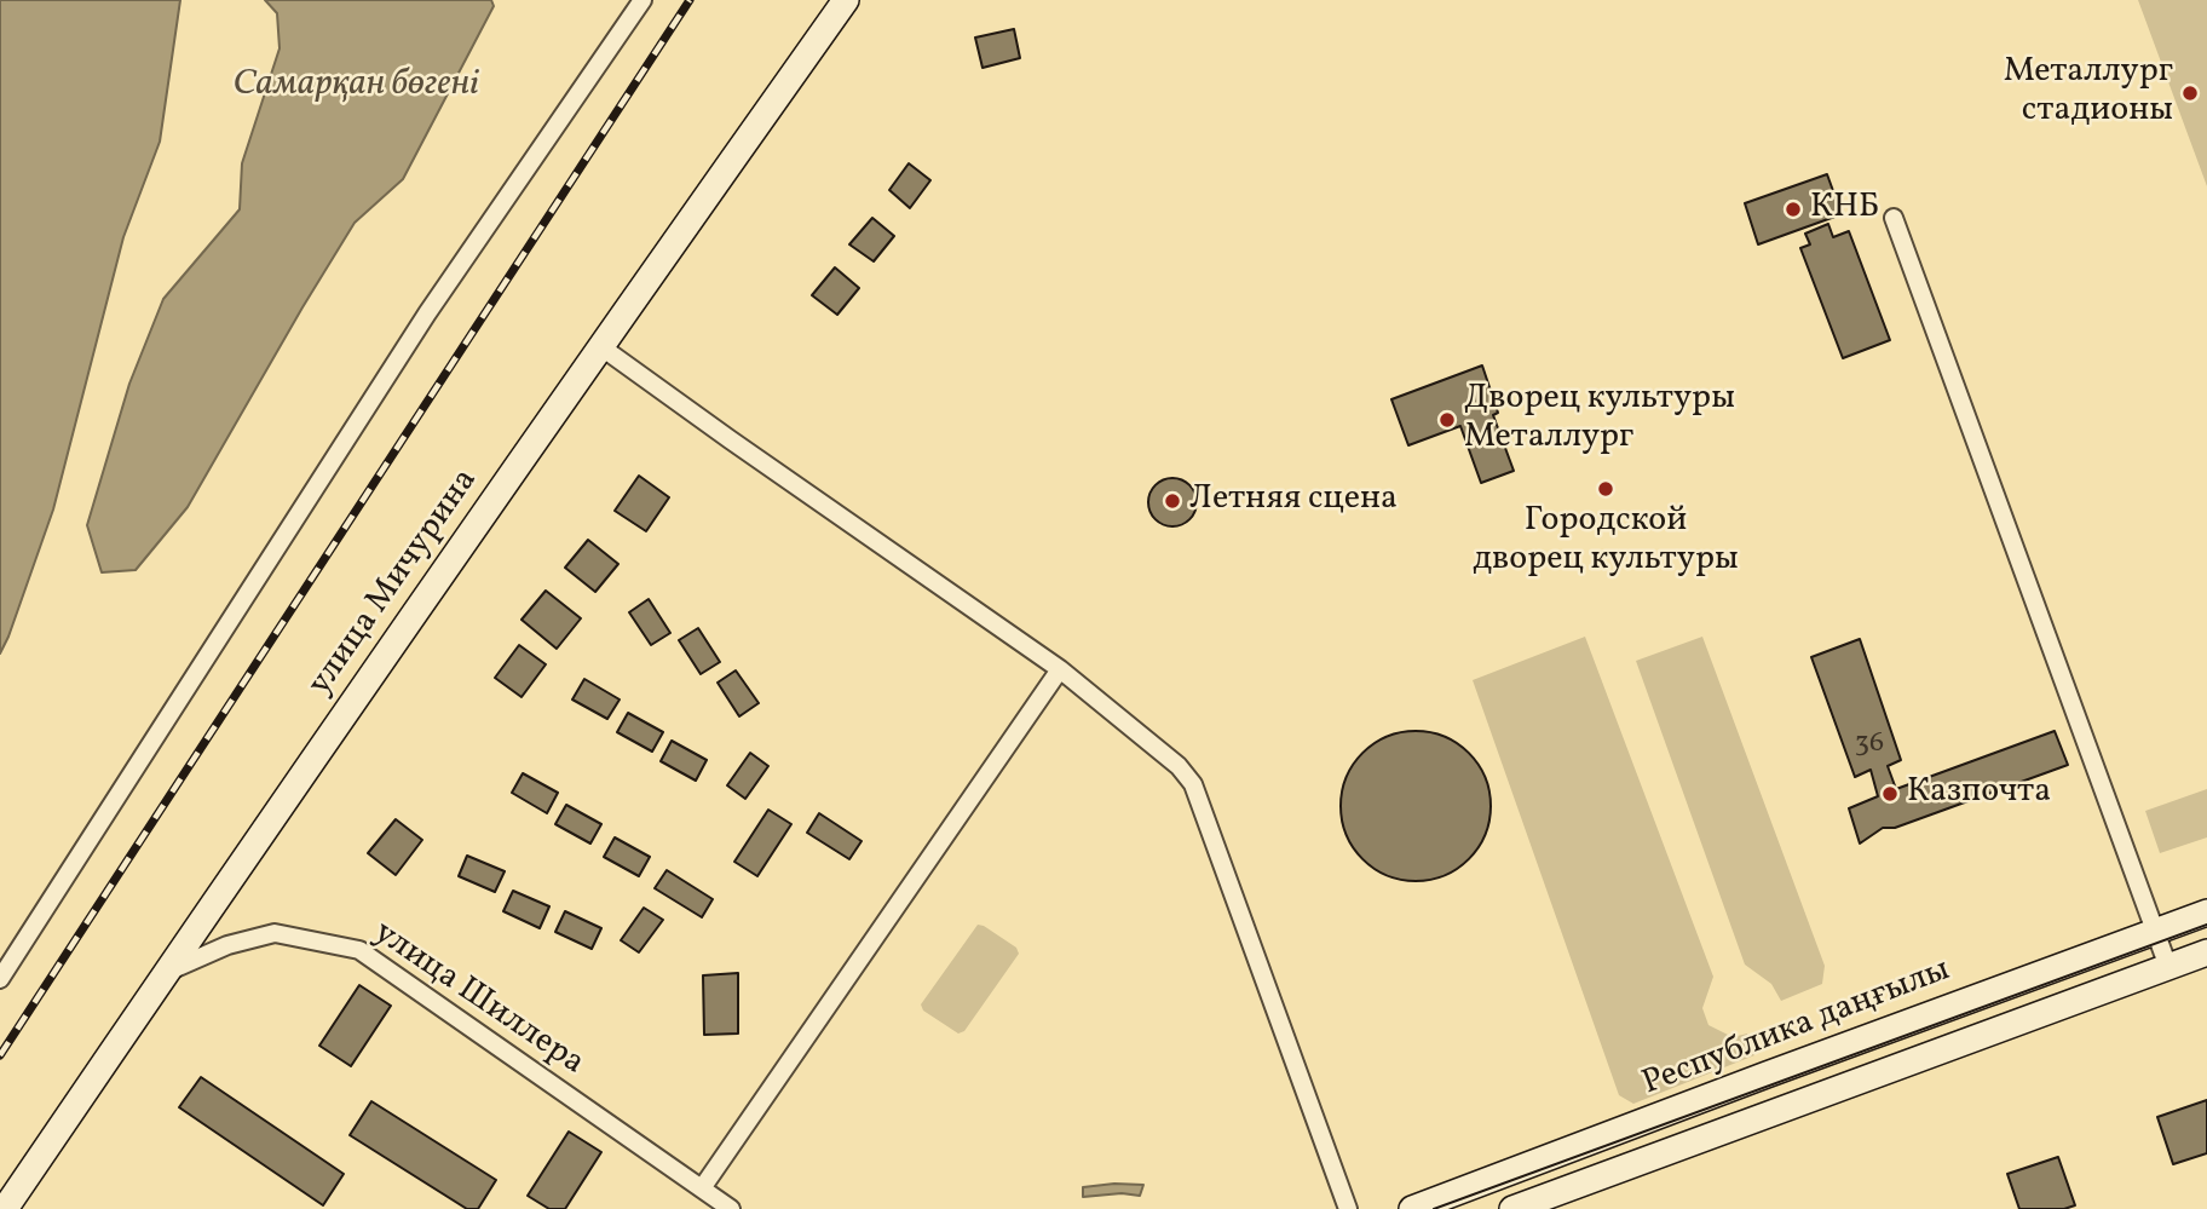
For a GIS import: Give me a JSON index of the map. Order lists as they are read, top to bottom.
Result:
{
  "streets": {
    "main road": ["улица Мичурина", "Республика даңғылы"],
    "street": ["улица Шиллера"]
  },
  "crossings": [
    ["улица Мичурина", "улица Шиллера"]
  ],
  "water": ["Самарқан бөгені"],
  "places": [
    "Металлург стадионы",
    "КНБ",
    "Дворец культуры Металлург",
    "Городской дворец культуры",
    "Летняя сцена",
    "Казпочта"
  ],
  "house_numbers": ["36"]
}
